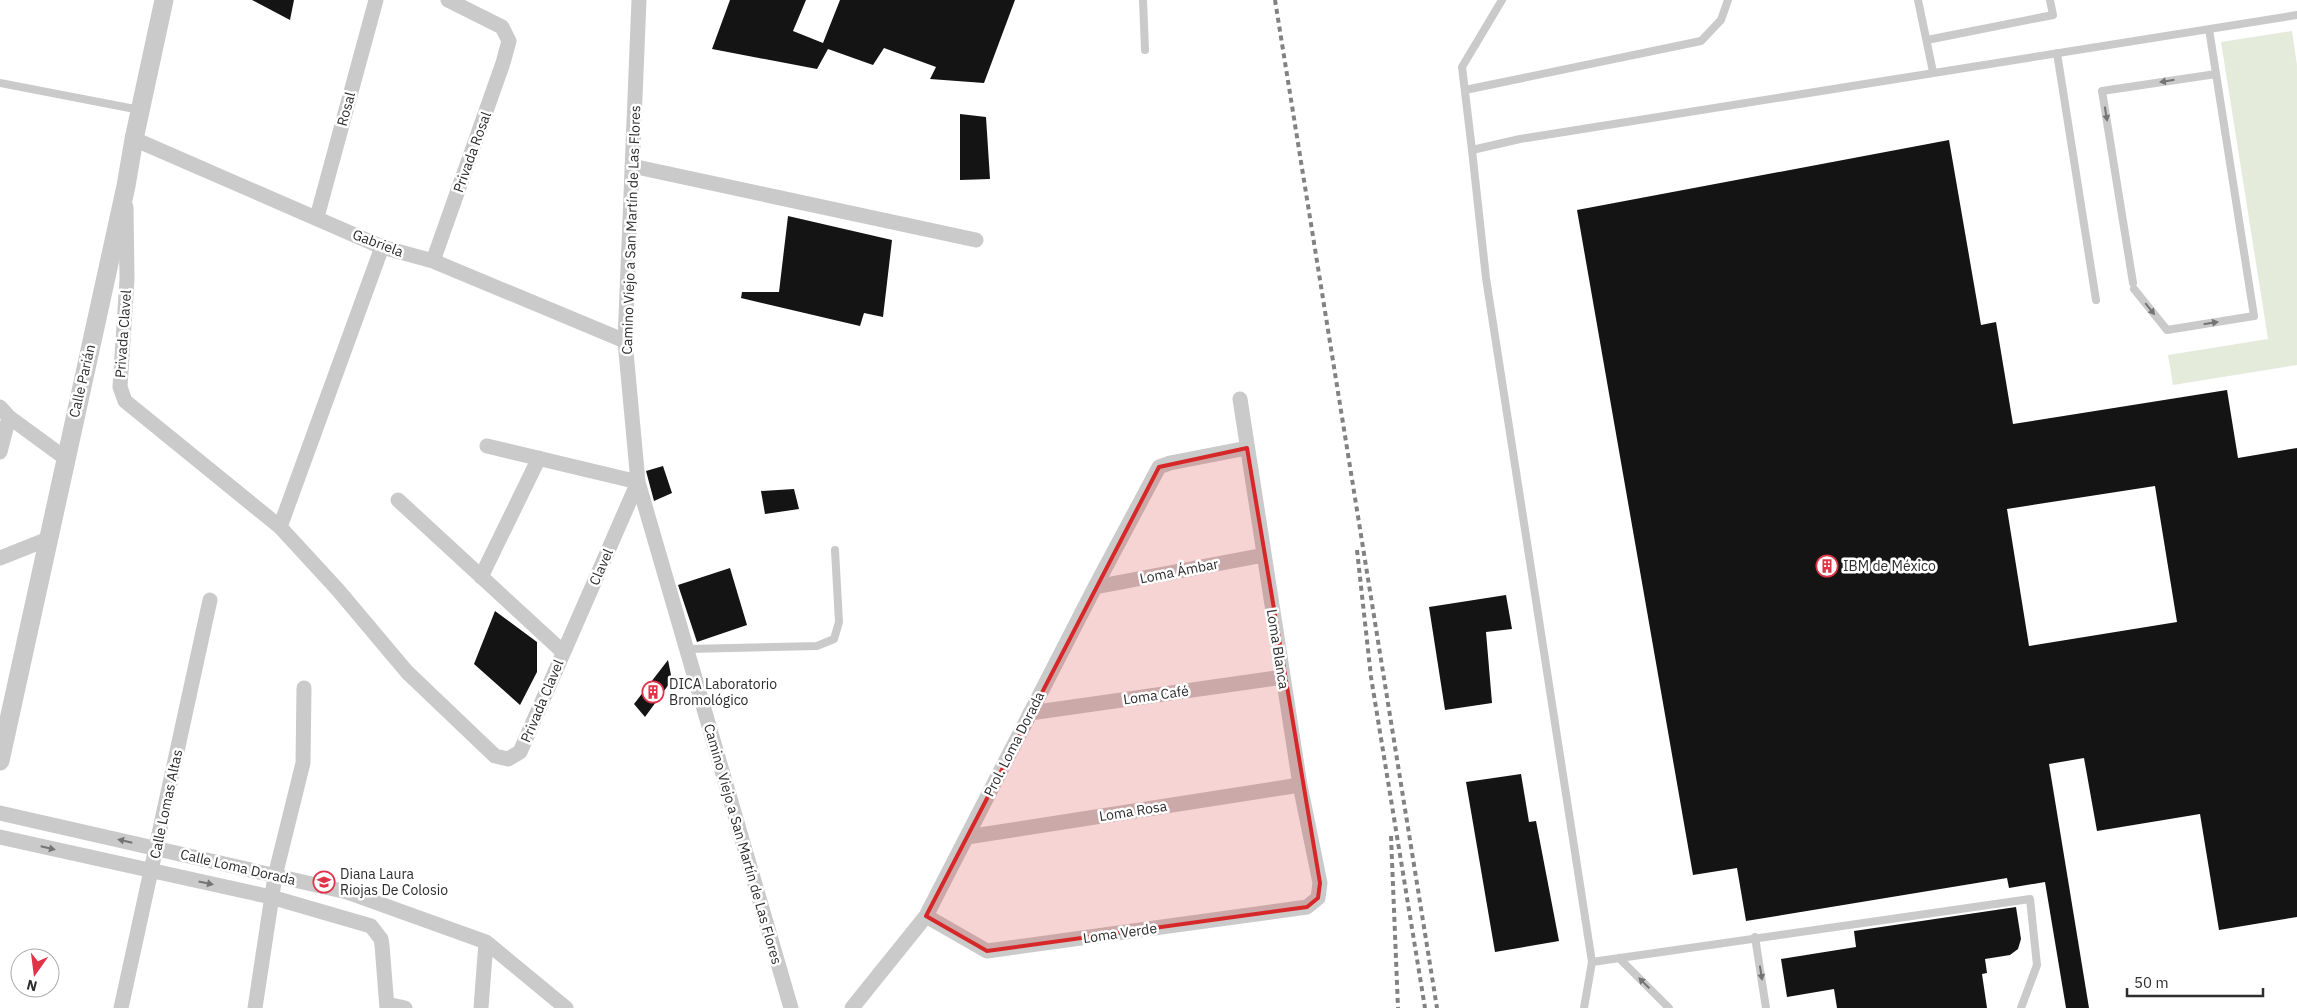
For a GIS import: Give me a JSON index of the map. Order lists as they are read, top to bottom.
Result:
{
  "streets": {
    "street": [
      "Rosal",
      "Privada Rosal",
      "Camino Viejo a San Martín de Las Flores",
      "Gabriela",
      "Privada Clavel",
      "Calle Parián",
      "Clavel",
      "Loma Ámbar",
      "Loma Blanca",
      "Loma Café",
      "Prol. Loma Dorada",
      "Calle Lomas Altas",
      "Loma Rosa",
      "Calle Loma Dorada",
      "Loma Verde"
    ]
  },
  "crossings": [
    ["Rosal", "Gabriela"],
    ["Privada Rosal", "Gabriela"],
    ["Camino Viejo a San Martín de Las Flores", "Gabriela"],
    ["Camino Viejo a San Martín de Las Flores", "Clavel"],
    ["Gabriela", "Calle Parián"],
    ["Privada Clavel", "Calle Parián"],
    ["Privada Clavel", "Clavel"],
    ["Loma Ámbar", "Loma Blanca"],
    ["Loma Ámbar", "Prol. Loma Dorada"],
    ["Loma Blanca", "Loma Café"],
    ["Loma Blanca", "Prol. Loma Dorada"],
    ["Loma Blanca", "Loma Rosa"],
    ["Loma Blanca", "Loma Verde"],
    ["Loma Café", "Prol. Loma Dorada"],
    ["Prol. Loma Dorada", "Loma Rosa"],
    ["Prol. Loma Dorada", "Loma Verde"],
    ["Calle Lomas Altas", "Calle Loma Dorada"]
  ],
  "places": {
    "building": ["IBM de México", "DICA Laboratorio Bromológico"],
    "school or university": ["Diana Laura Riojas De Colosio"]
  },
  "scale_bar": "50 m",
  "north": "bottom"
}
